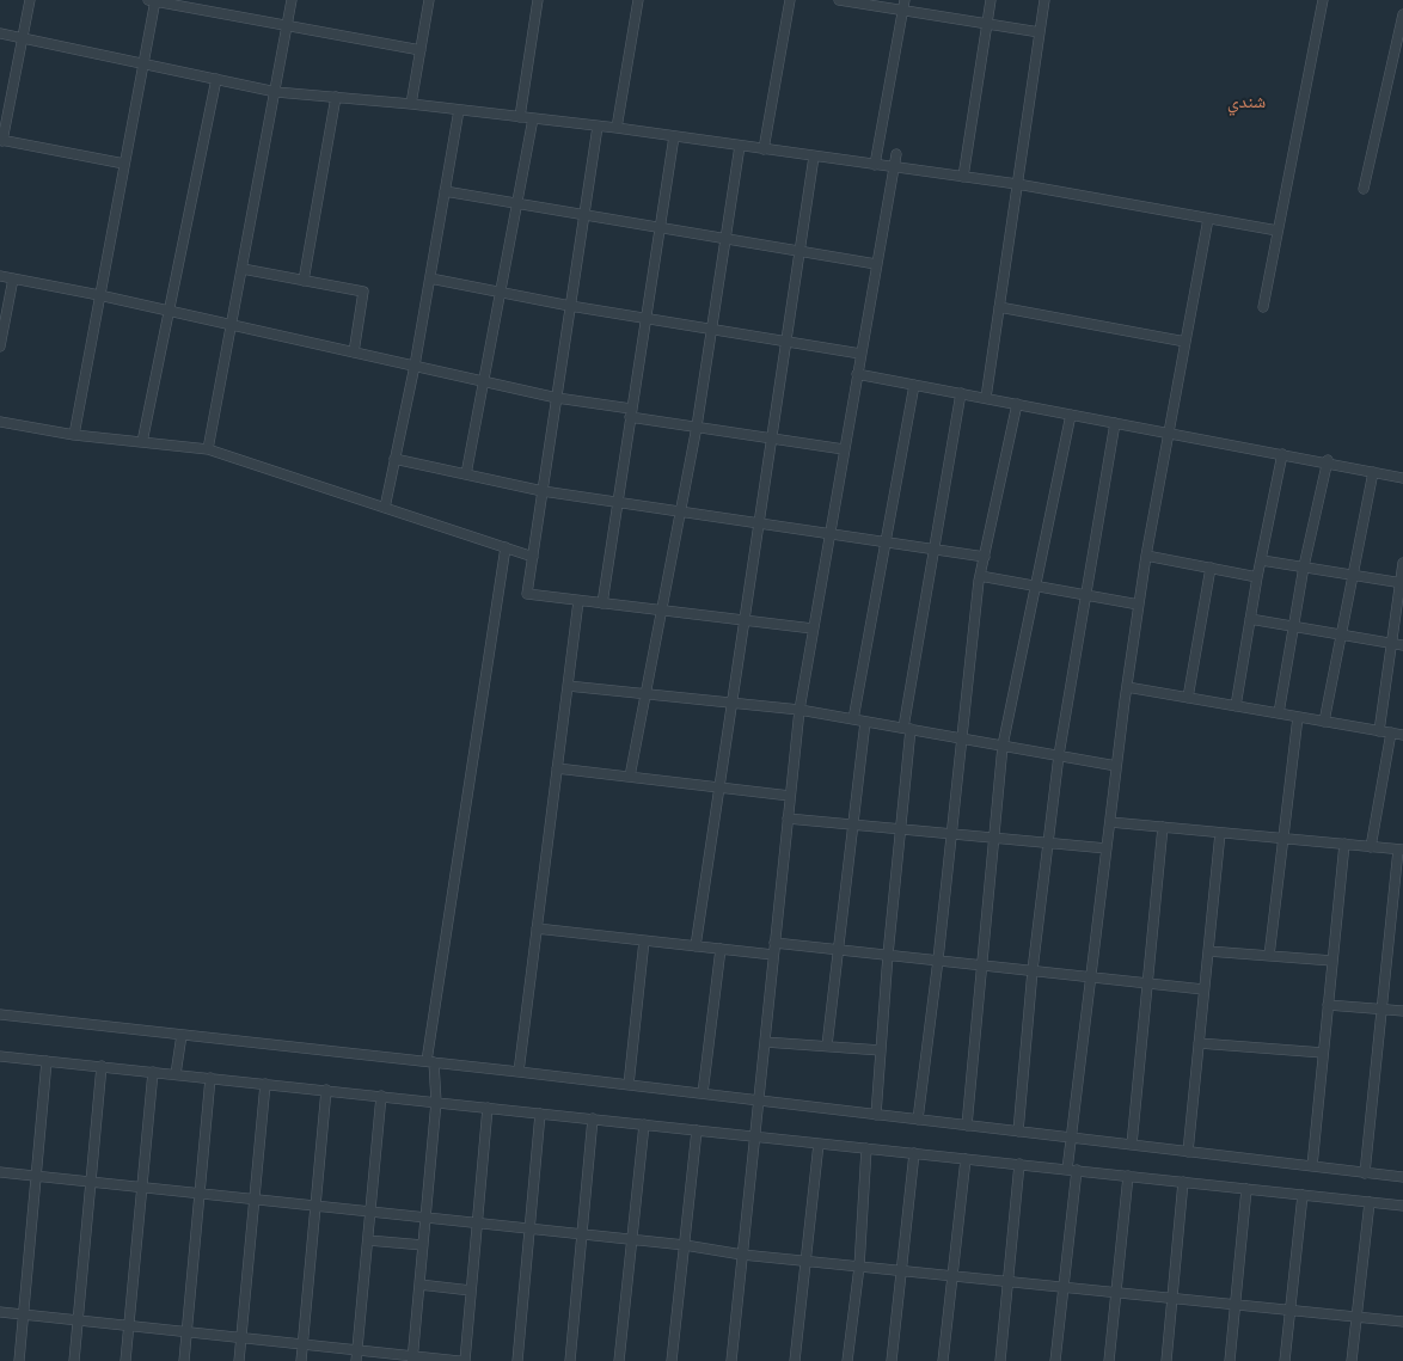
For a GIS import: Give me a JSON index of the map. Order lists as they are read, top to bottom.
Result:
{
  "districts": ["شندي"]
}
